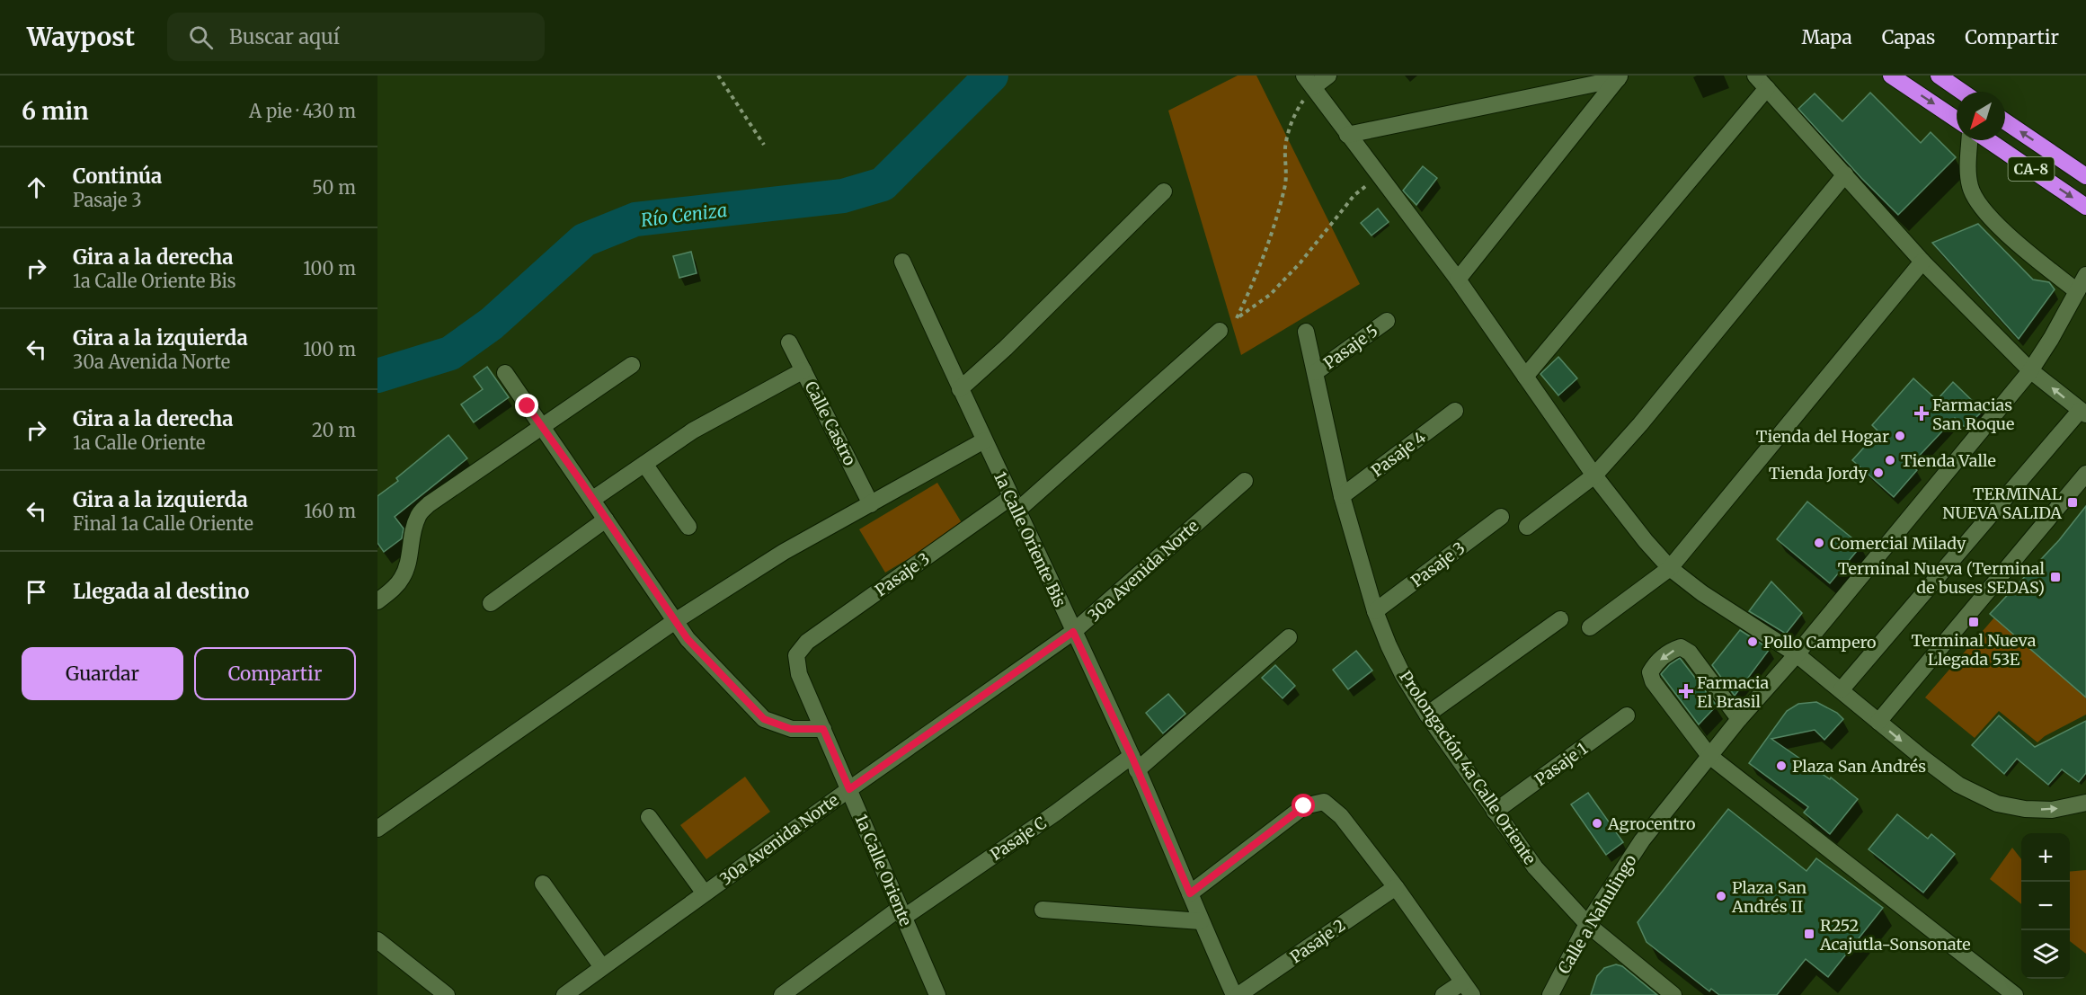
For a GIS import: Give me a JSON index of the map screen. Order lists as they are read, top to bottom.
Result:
{
  "streets": {
    "highway": ["CA-8"],
    "street": [
      "Pasaje 5",
      "Calle Castro",
      "Pasaje 4",
      "1a Calle Oriente Bis",
      "Pasaje 3",
      "30a Avenida Norte",
      "Pasaje 1",
      "Prolongación 4a Calle Oriente",
      "Pasaje C",
      "1a Calle Oriente",
      "Calle a Nahulingo",
      "Pasaje 2"
    ]
  },
  "crossings": [
    ["Pasaje 5", "Prolongación 4a Calle Oriente"],
    ["Pasaje 4", "Prolongación 4a Calle Oriente"],
    ["1a Calle Oriente Bis", "Pasaje 3"],
    ["1a Calle Oriente Bis", "30a Avenida Norte"],
    ["1a Calle Oriente Bis", "Pasaje C"],
    ["Pasaje 3", "Prolongación 4a Calle Oriente"],
    ["Pasaje 3", "1a Calle Oriente"],
    ["30a Avenida Norte", "1a Calle Oriente"],
    ["Pasaje 1", "Prolongación 4a Calle Oriente"],
    ["Prolongación 4a Calle Oriente", "Calle a Nahulingo"],
    ["Pasaje C", "1a Calle Oriente"]
  ],
  "water": ["Río Ceniza"],
  "places": {
    "health": ["Farmacias San Roque", "Farmacia El Brasil"],
    "other": [
      "Tienda del Hogar",
      "Tienda Valle",
      "Tienda Jordy",
      "Comercial Milady",
      "Pollo Campero",
      "Plaza San Andrés",
      "Agrocentro",
      "Plaza San Andrés II"
    ],
    "transit": [
      "TERMINAL NUEVA SALIDA",
      "Terminal Nueva (Terminal de buses SEDAS)",
      "Terminal Nueva Llegada 53E",
      "R252 Acajutla-Sonsonate"
    ]
  },
  "north": "bottom left",
  "page": {
    "header": "Waypost",
    "search": "Buscar aquí",
    "nav": ["Mapa", "Capas", "Compartir"],
    "heading": ["6 min", "A pie · 430 m"],
    "list": [
      ["Continúa", "Pasaje 3", "50 m"],
      ["Gira a la derecha", "1a Calle Oriente Bis", "100 m"],
      ["Gira a la izquierda", "30a Avenida Norte", "100 m"],
      ["Gira a la derecha", "1a Calle Oriente", "20 m"],
      ["Gira a la izquierda", "Final 1a Calle Oriente", "160 m"],
      "Llegada al destino"
    ],
    "buttons": ["Guardar", "Compartir"],
    "map_buttons": ["+", "−"]
  }
}
